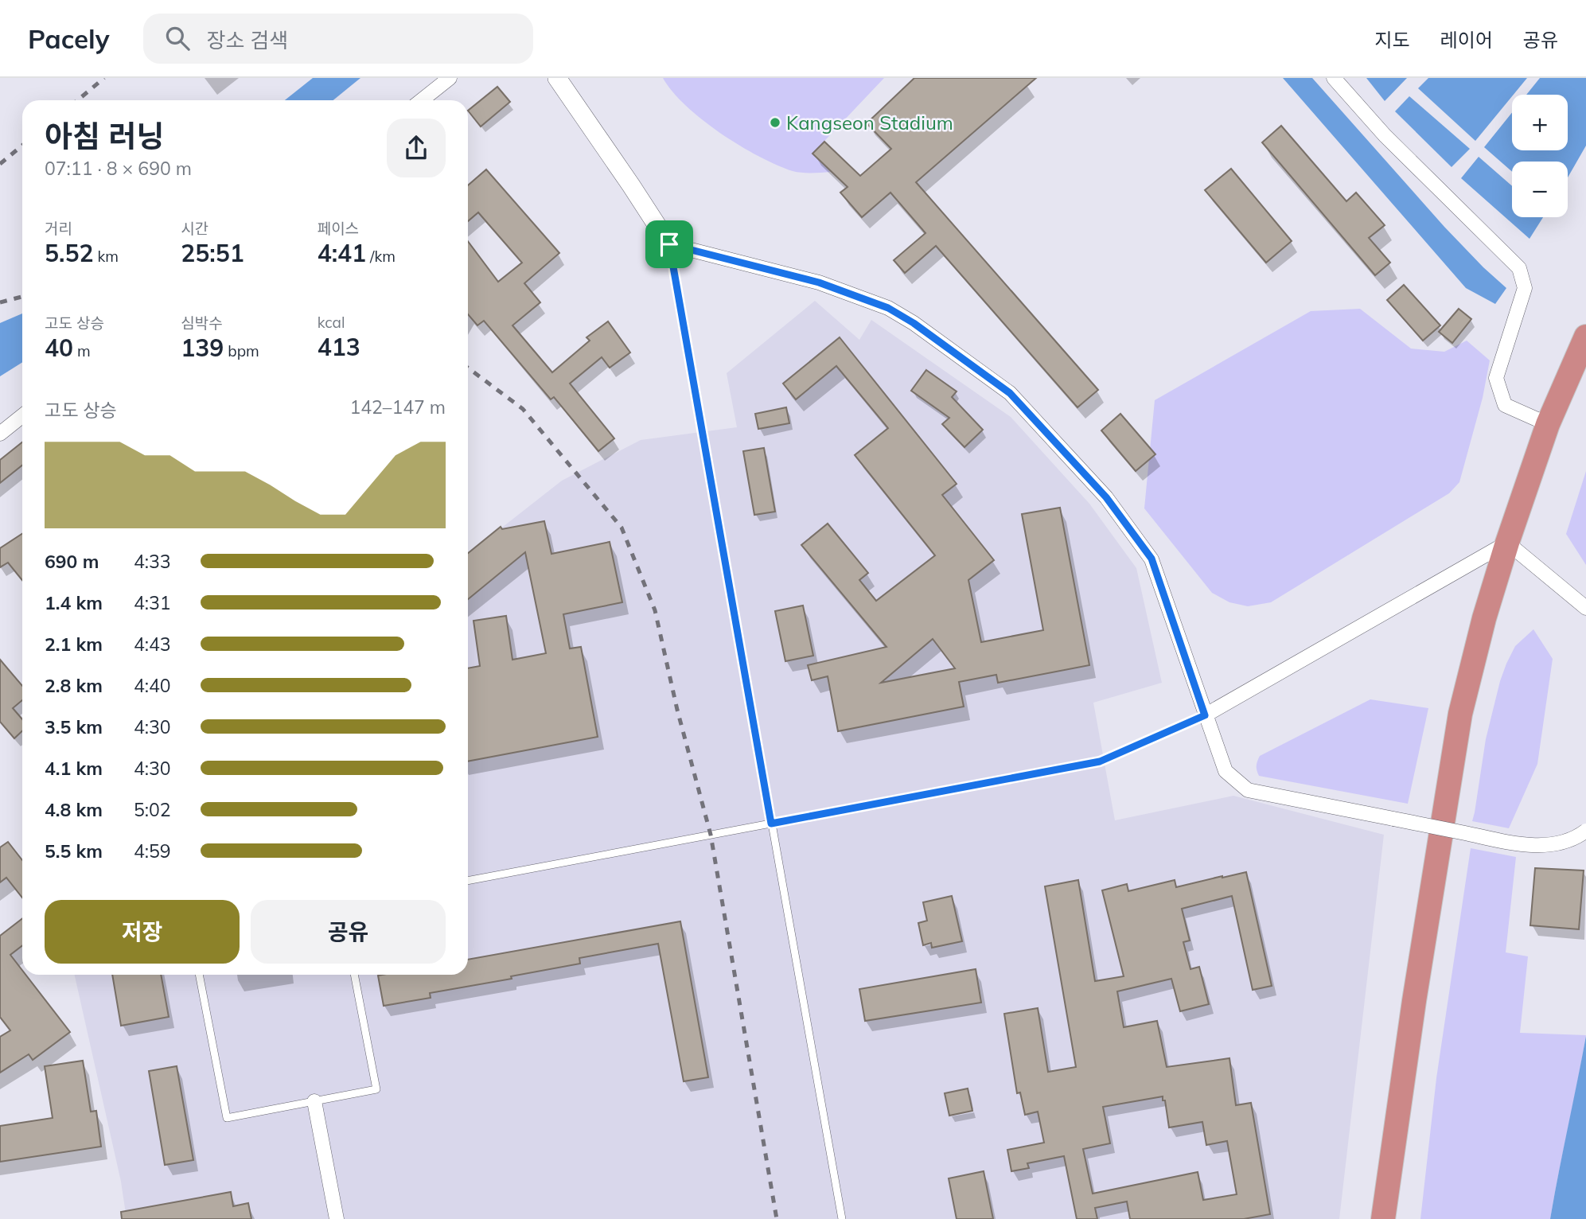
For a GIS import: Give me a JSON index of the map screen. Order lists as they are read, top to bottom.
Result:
{
  "places": ["Kangseon Stadium"],
  "page": {
    "header": "Pacely",
    "search": "장소 검색",
    "nav": ["지도", "레이어", "공유"],
    "map_buttons": ["+", "−"],
    "heading": ["아침 러닝", "07:11 · 8 × 690 m"],
    "stats": [
      ["거리", "5.52 km"],
      ["시간", "25:51"],
      ["페이스", "4:41 /km"],
      ["고도 상승", "40 m"],
      ["심박수", "139 bpm"],
      ["kcal", "413"]
    ],
    "chart": ["고도 상승", "142–147 m"],
    "list": [
      {
        "name": "690 m",
        "note": "4:33"
      },
      {
        "name": "1.4 km",
        "note": "4:31"
      },
      {
        "name": "2.1 km",
        "note": "4:43"
      },
      {
        "name": "2.8 km",
        "note": "4:40"
      },
      {
        "name": "3.5 km",
        "note": "4:30"
      },
      {
        "name": "4.1 km",
        "note": "4:30"
      },
      {
        "name": "4.8 km",
        "note": "5:02"
      },
      {
        "name": "5.5 km",
        "note": "4:59"
      }
    ],
    "buttons": ["저장", "공유"]
  }
}
